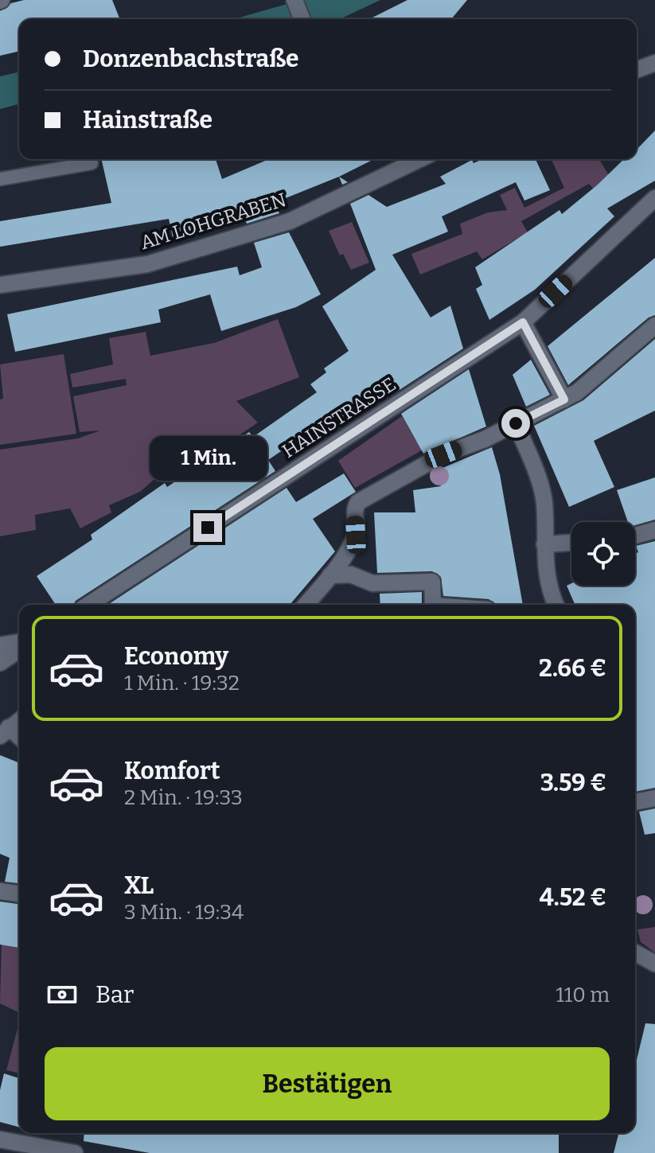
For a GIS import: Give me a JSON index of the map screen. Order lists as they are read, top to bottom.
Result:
{
  "streets": {
    "street": ["AM LOHGRABEN", "HAINSTRASSE"]
  },
  "page": {
    "banner": ["Donzenbachstraße", "Hainstraße"],
    "bubble": "1 Min.",
    "list": [
      {
        "name": "Economy",
        "note": "1 Min. · 19:32",
        "value": "2.66 €"
      },
      {
        "name": "Komfort",
        "note": "2 Min. · 19:33",
        "value": "3.59 €"
      },
      {
        "name": "XL",
        "note": "3 Min. · 19:34",
        "value": "4.52 €"
      }
    ],
    "pay": ["Bar", "110 m"],
    "buttons": "Bestätigen"
  }
}
